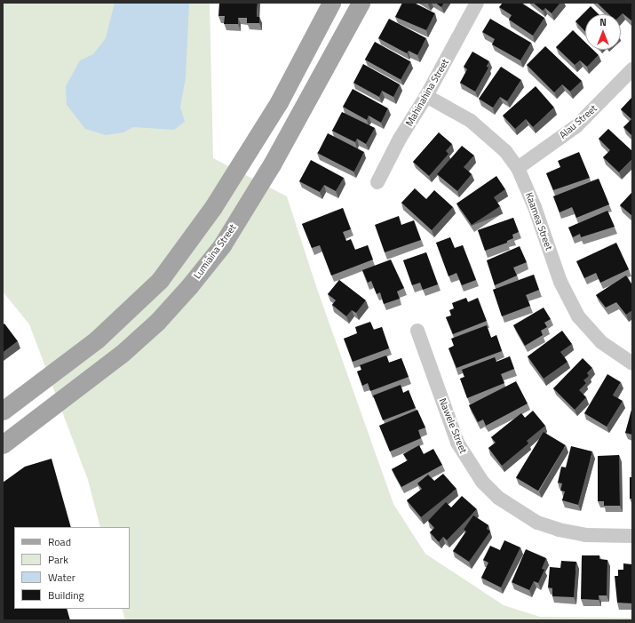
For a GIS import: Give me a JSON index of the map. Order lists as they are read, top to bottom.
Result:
{
  "streets": {
    "main road": ["Lumiaina Street"],
    "street": [
      "Mahinahina Street",
      "Alau Street",
      "Kaamea Street",
      "Nawele Street"
    ]
  },
  "crossings": [
    ["Mahinahina Street", "Kaamea Street"],
    ["Alau Street", "Kaamea Street"]
  ],
  "legend": [
    "Road",
    "Park",
    "Water",
    "Building"
  ],
  "north": "top"
}
